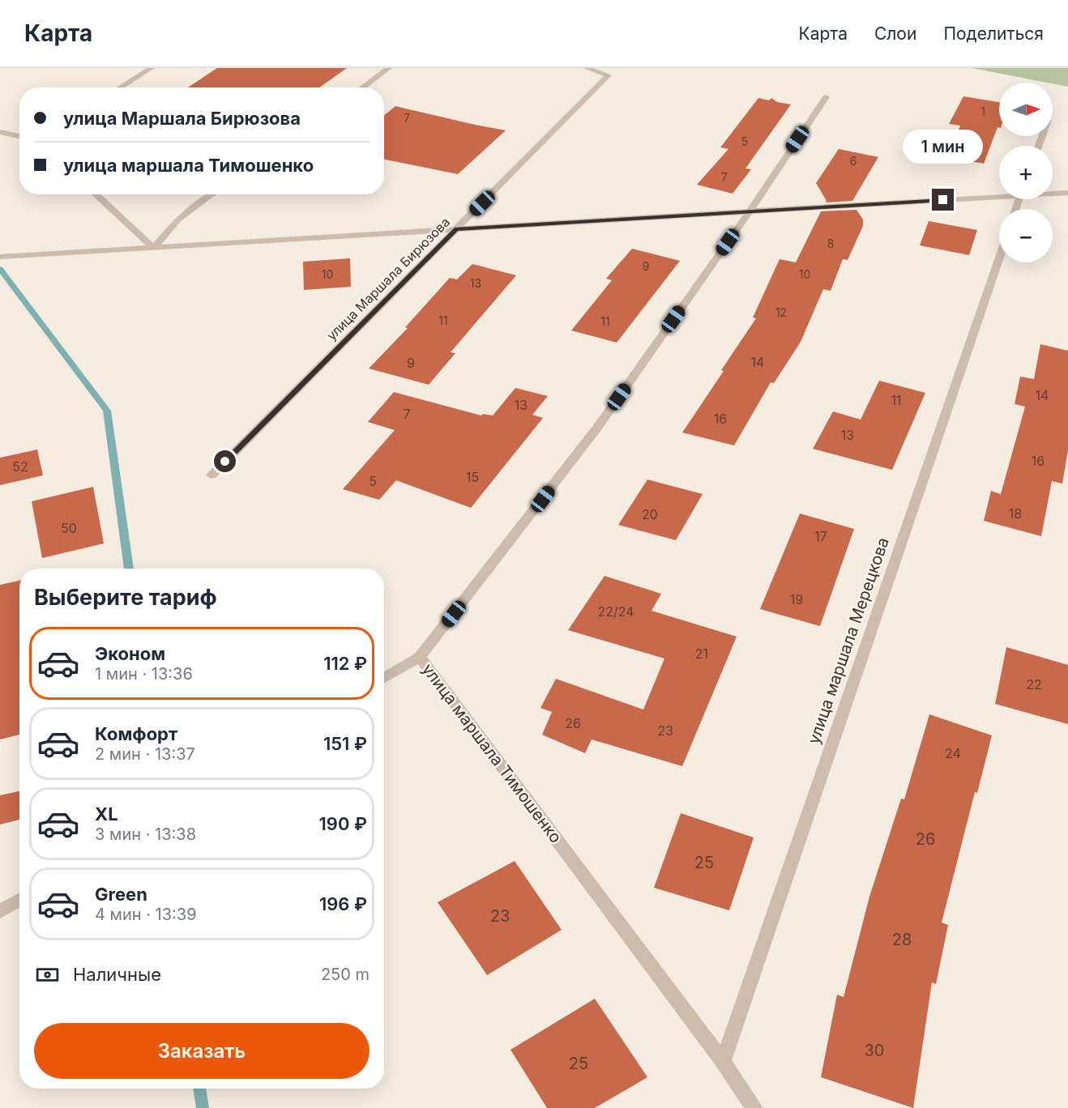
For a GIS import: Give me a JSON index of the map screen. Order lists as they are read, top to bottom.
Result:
{
  "streets": {
    "street": ["улица Маршала Бирюзова", "улица маршала Мерецкова", "улица маршала Тимошенко"]
  },
  "crossings": [
    ["улица маршала Мерецкова", "улица маршала Тимошенко"]
  ],
  "house_numbers": [
    "1",
    "7",
    "5",
    "6",
    "7",
    "8",
    "9",
    "10",
    "10",
    "13",
    "12",
    "11",
    "11",
    "14",
    "9",
    "14",
    "11",
    "13",
    "7",
    "16",
    "13",
    "16",
    "52",
    "15",
    "5",
    "18",
    "20",
    "50",
    "17",
    "19",
    "22/24",
    "21",
    "22",
    "26",
    "23",
    "24",
    "26",
    "25",
    "23",
    "28",
    "30",
    "25"
  ],
  "north": "right",
  "page": {
    "header": "Карта",
    "nav": ["Карта", "Слои", "Поделиться"],
    "map_buttons": ["+", "−"],
    "banner": ["улица Маршала Бирюзова", "улица маршала Тимошенко"],
    "bubble": "1 мин",
    "heading": "Выберите тариф",
    "list": [
      {
        "name": "Эконом",
        "note": "1 мин · 13:36",
        "value": "112 ₽"
      },
      {
        "name": "Комфорт",
        "note": "2 мин · 13:37",
        "value": "151 ₽"
      },
      {
        "name": "XL",
        "note": "3 мин · 13:38",
        "value": "190 ₽"
      },
      {
        "name": "Green",
        "note": "4 мин · 13:39",
        "value": "196 ₽"
      }
    ],
    "pay": ["Наличные", "250 m"],
    "buttons": "Заказать"
  }
}
